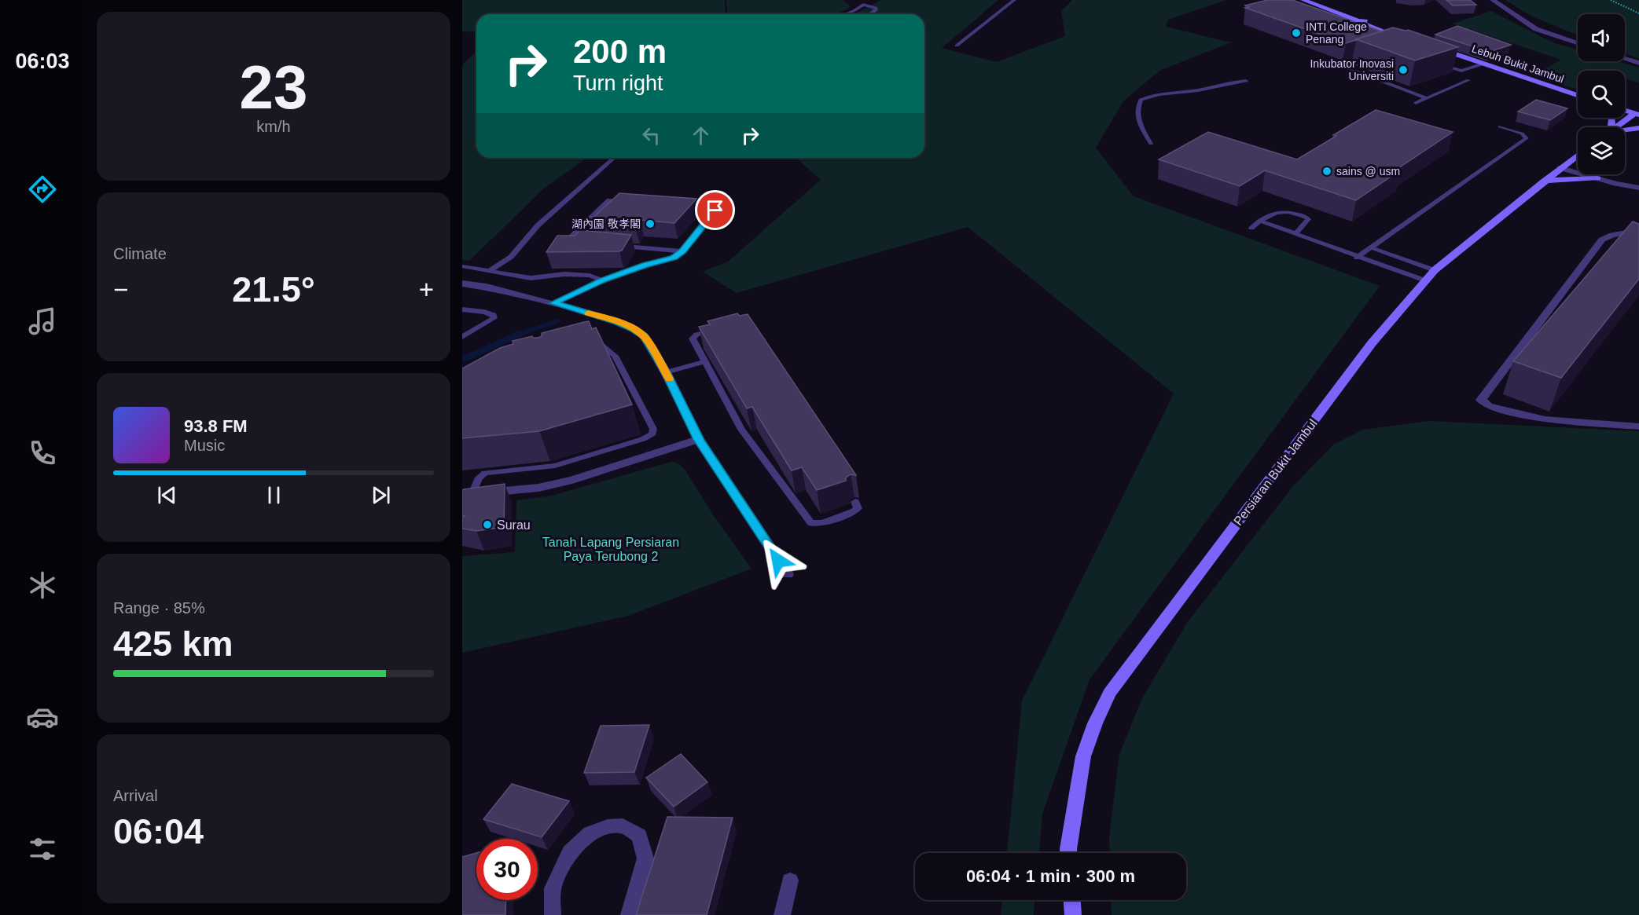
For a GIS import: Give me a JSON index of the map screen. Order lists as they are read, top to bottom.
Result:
{
  "streets": {
    "street": ["Lebuh Bukit Jambul", "Persiaran Bukit Jambul"]
  },
  "parks": ["Tanah Lapang Persiaran Paya Terubong 2"],
  "places": [
    "INTI College Penang",
    "Inkubator Inovasi Universiti",
    "sains @ usm",
    "湖內園 敬孝閣",
    "Surau"
  ],
  "page": {
    "tabs": "06:03",
    "tile": [
      ["23", "km/h"],
      "Climate",
      ["Range · 85%", "425 km"],
      ["Arrival", "06:04"]
    ],
    "turn": ["200 m", "Turn right"],
    "heat": ["−", "21.5°", "+"],
    "song": ["93.8 FM", "Music"],
    "limit": "30",
    "trip": "06:04 · 1 min · 300 m"
  }
}
